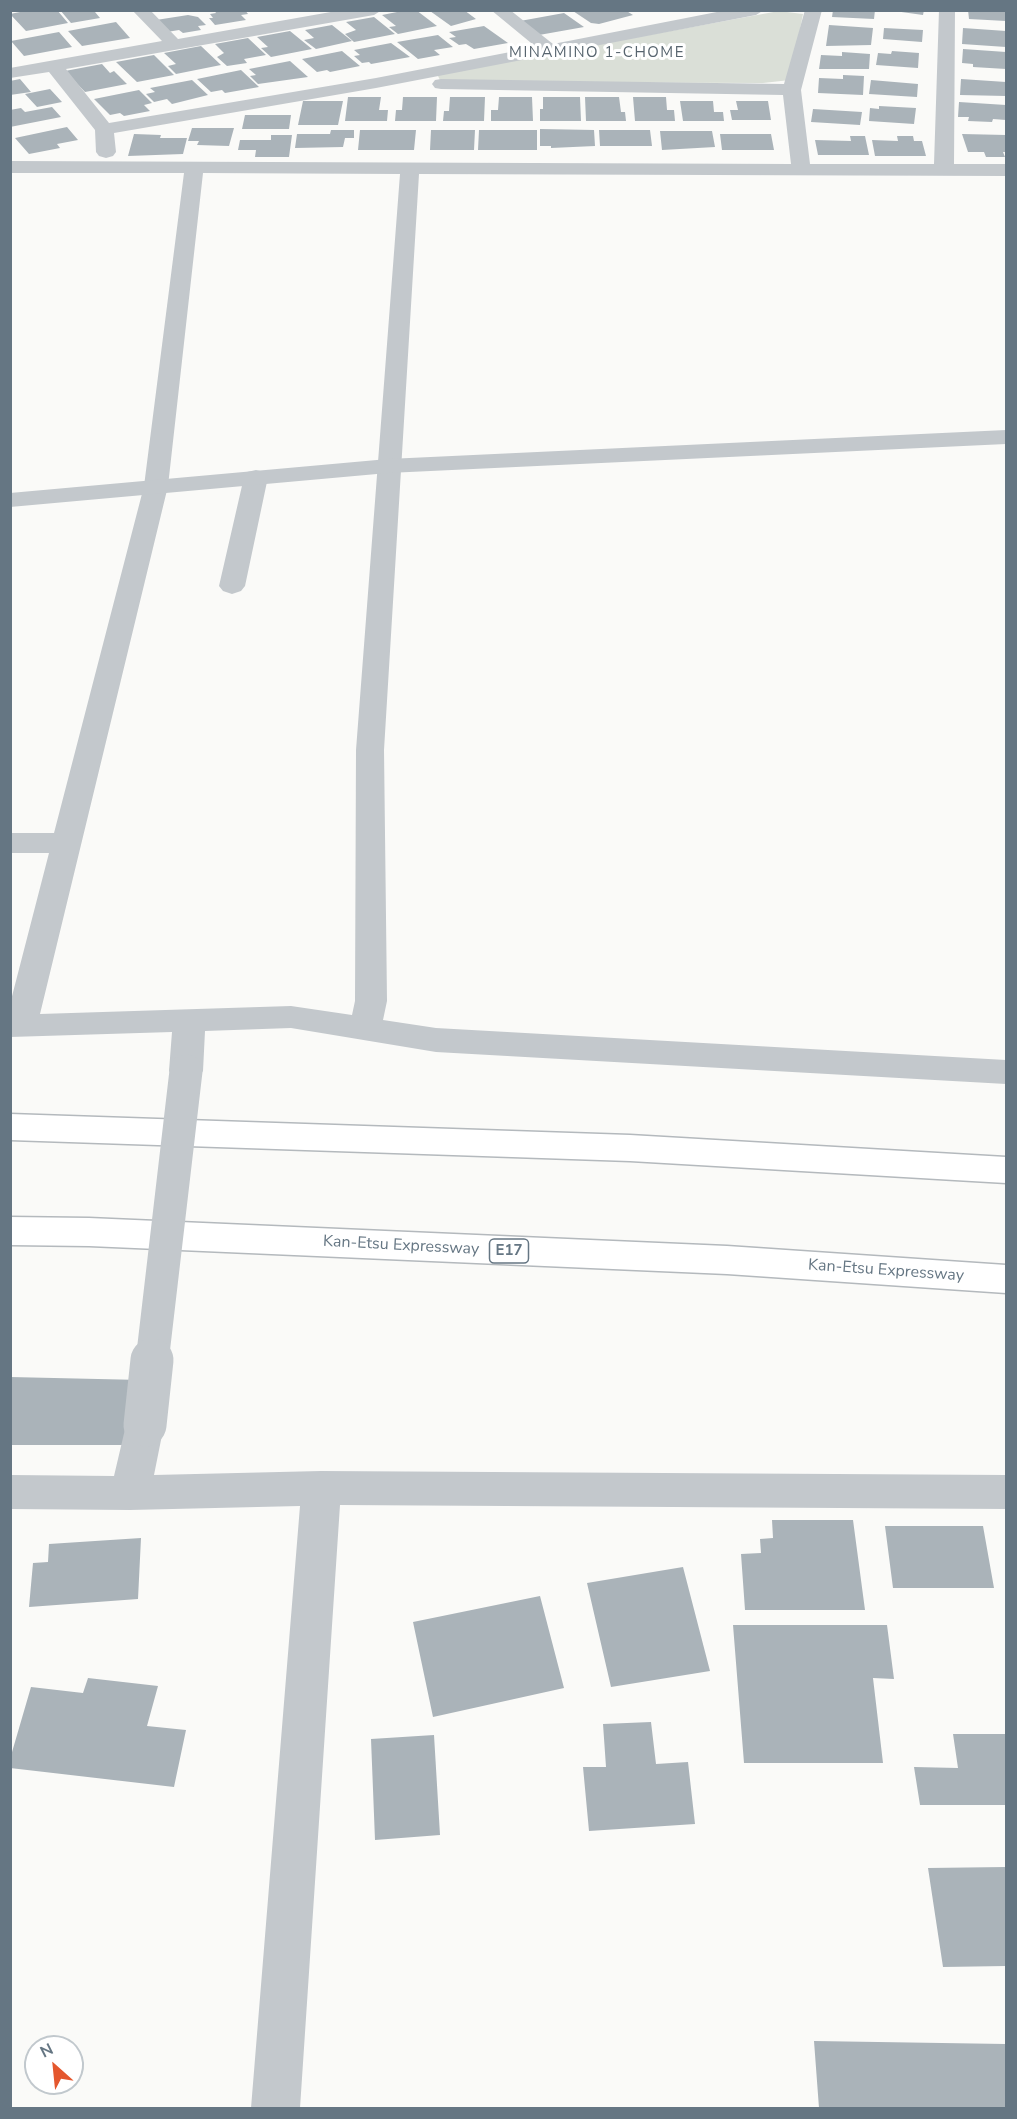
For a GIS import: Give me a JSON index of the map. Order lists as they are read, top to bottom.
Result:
{
  "streets": {
    "highway": ["Kan-Etsu Expressway", "E17"]
  },
  "districts": ["MINAMINO 1-CHOME"],
  "north": "top left"
}
